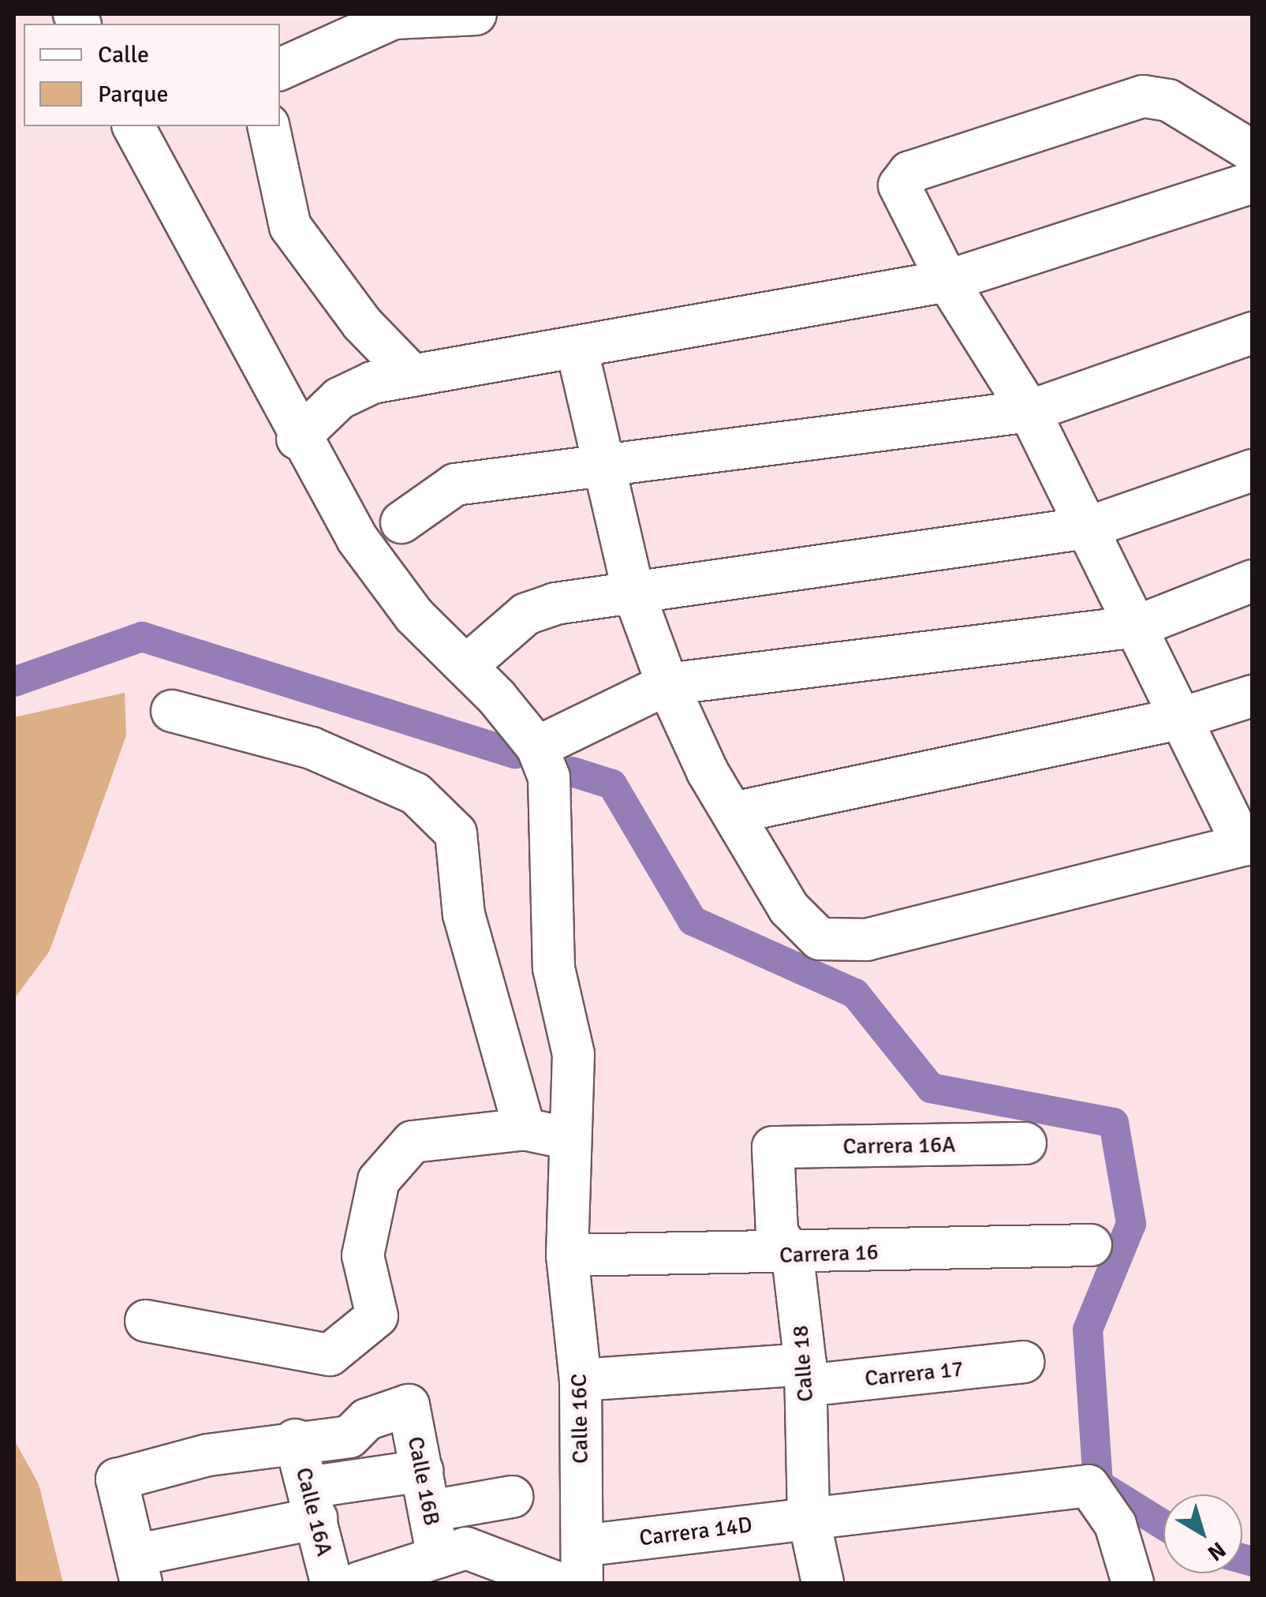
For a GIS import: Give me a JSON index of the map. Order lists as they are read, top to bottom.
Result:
{
  "streets": {
    "street": [
      "Carrera 16A",
      "Carrera 16",
      "Calle 18",
      "Carrera 17",
      "Calle 16C",
      "Calle 16B",
      "Calle 16A",
      "Carrera 14D"
    ]
  },
  "crossings": [
    ["Carrera 16A", "Calle 18"],
    ["Carrera 16", "Calle 18"],
    ["Carrera 16", "Calle 16C"],
    ["Calle 18", "Carrera 17"],
    ["Calle 18", "Carrera 14D"],
    ["Carrera 17", "Calle 16C"],
    ["Calle 16C", "Carrera 14D"],
    ["Calle 16B", "Calle 16A"]
  ],
  "legend": ["Calle", "Parque"],
  "north": "bottom right"
}
